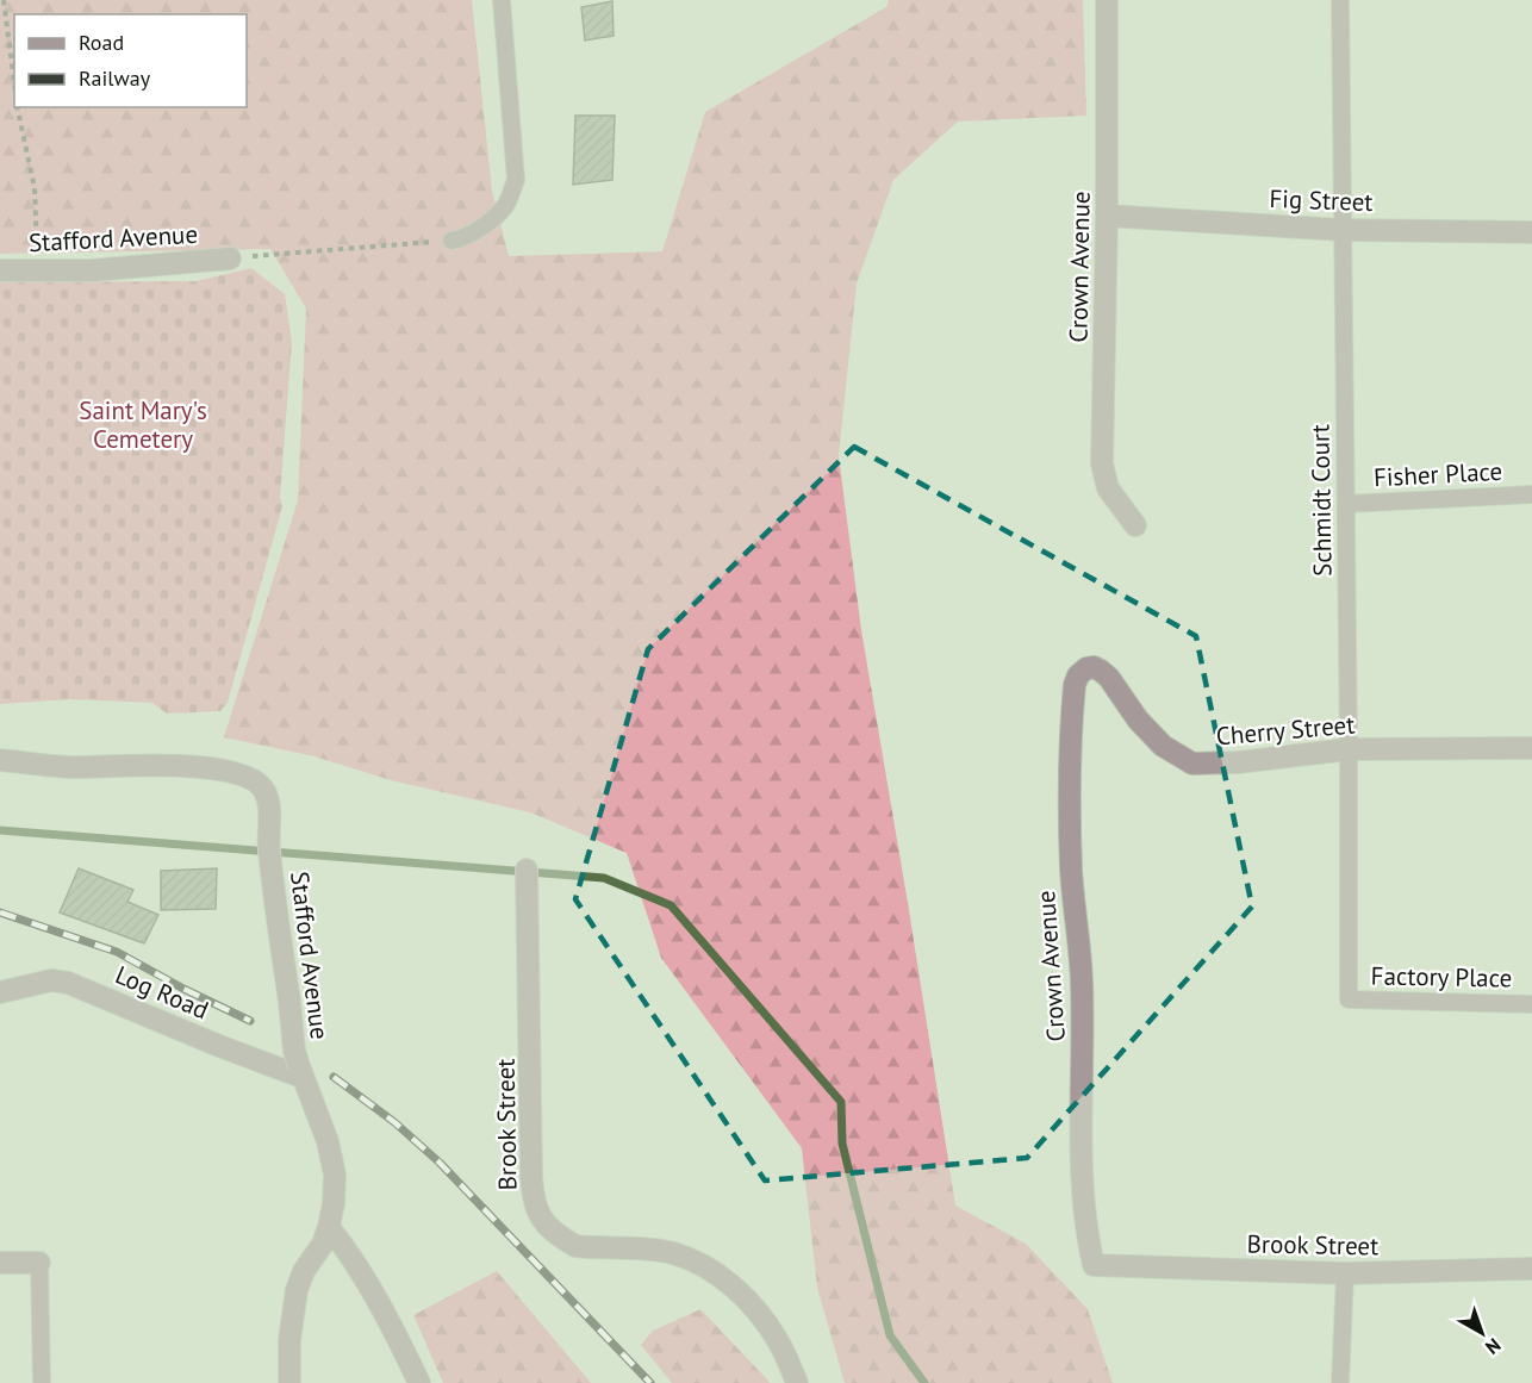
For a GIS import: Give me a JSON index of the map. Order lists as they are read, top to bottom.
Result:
{
  "streets": {
    "street": [
      "Fig Street",
      "Stafford Avenue",
      "Crown Avenue",
      "Cherry Street",
      "Log Road",
      "Brook Street"
    ],
    "lane": ["Fisher Place", "Schmidt Court", "Factory Place"]
  },
  "crossings": [
    ["Fig Street", "Crown Avenue"],
    ["Fig Street", "Schmidt Court"],
    ["Stafford Avenue", "Log Road"],
    ["Crown Avenue", "Cherry Street"],
    ["Crown Avenue", "Brook Street"],
    ["Fisher Place", "Schmidt Court"],
    ["Schmidt Court", "Cherry Street"],
    ["Schmidt Court", "Factory Place"]
  ],
  "parks": ["Saint Mary's Cemetery"],
  "legend": ["Road", "Railway"],
  "north": "bottom right"
}
